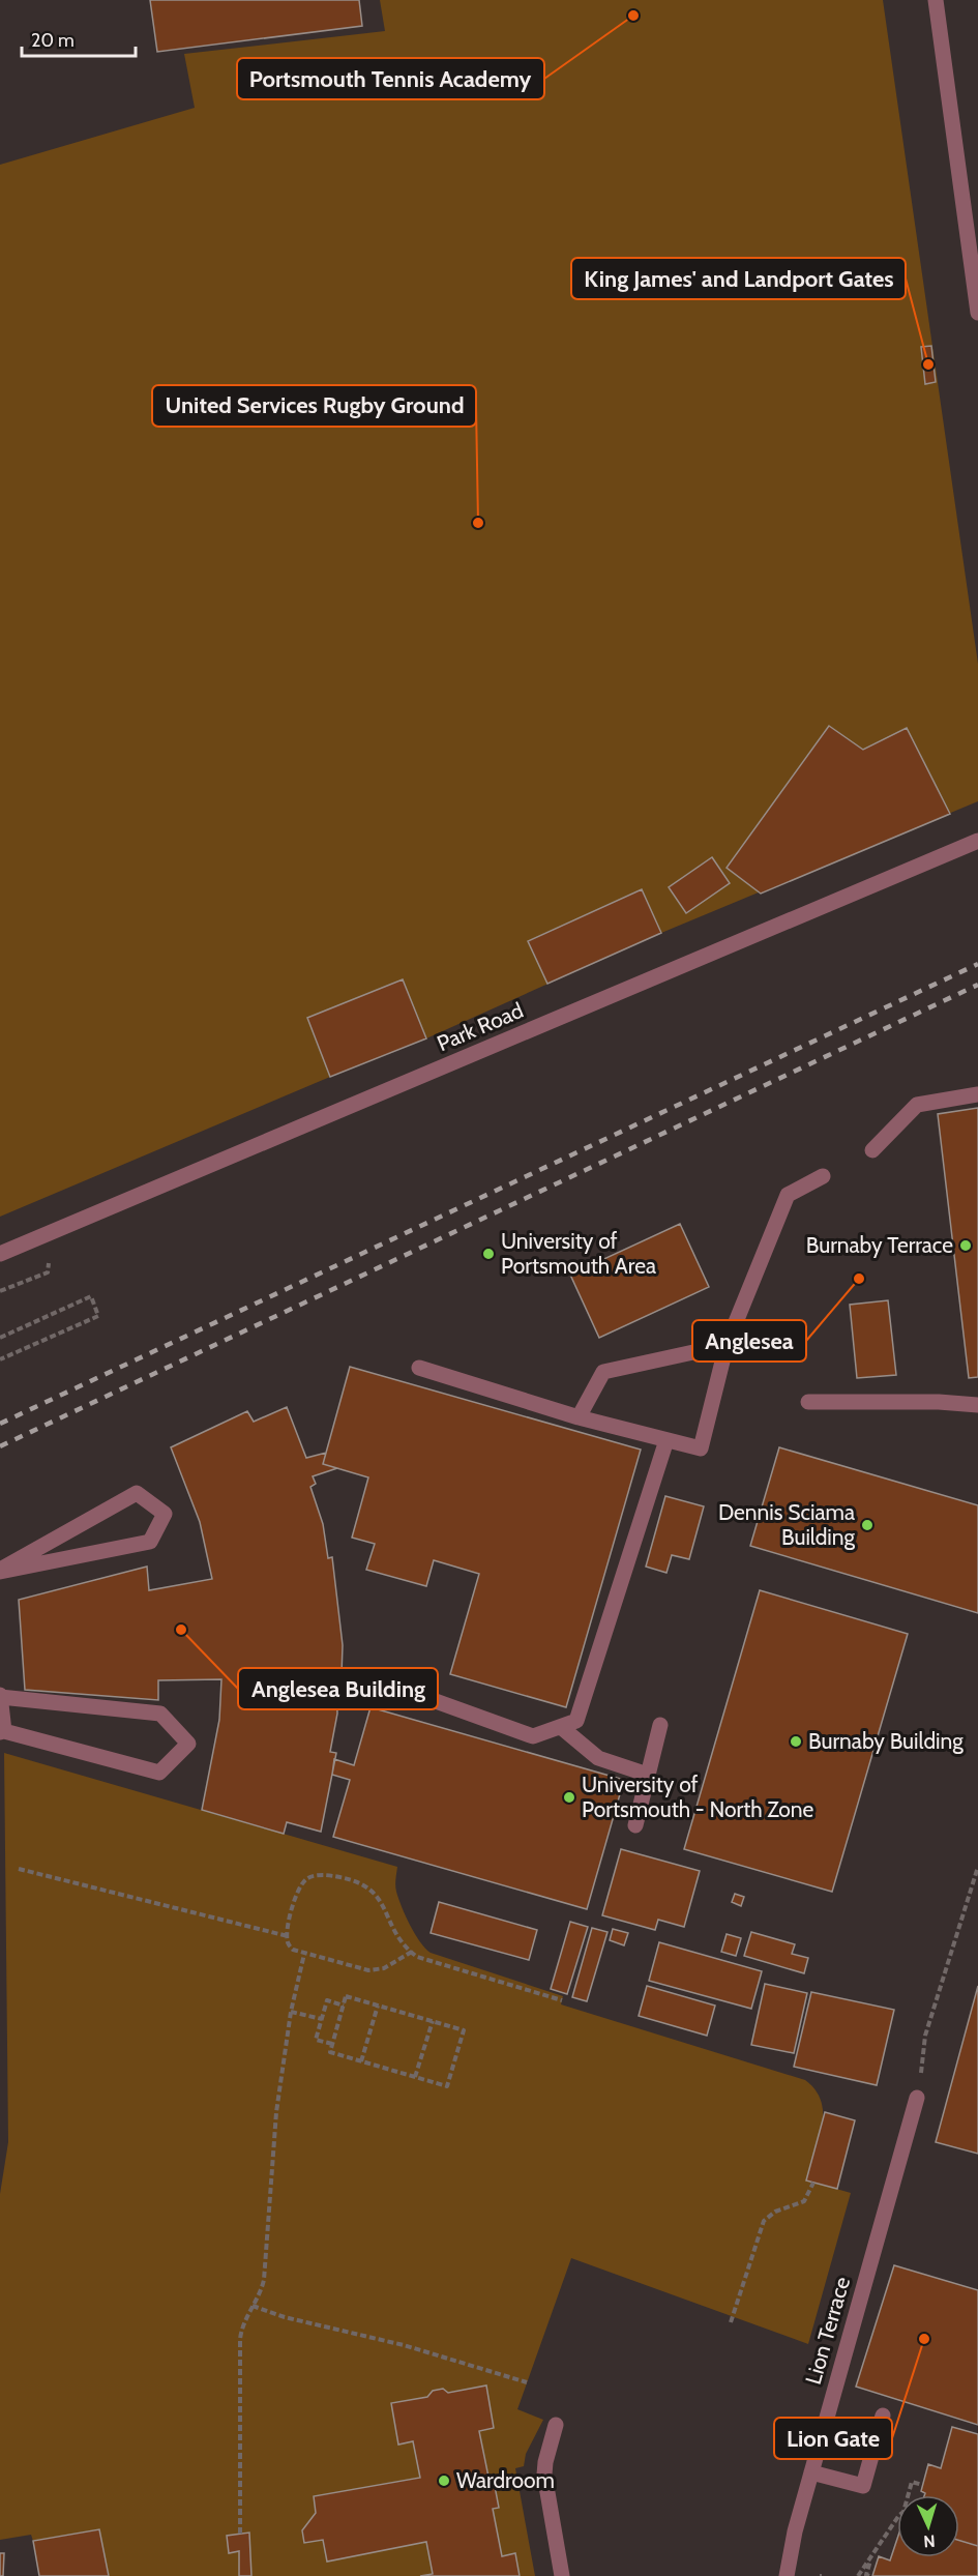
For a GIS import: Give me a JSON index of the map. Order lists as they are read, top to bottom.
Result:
{
  "streets": {
    "street": ["Park Road", "Lion Terrace"]
  },
  "places": [
    "Portsmouth Tennis Academy",
    "King James' and Landport Gates",
    "United Services Rugby Ground",
    "Burnaby Terrace",
    "University of Portsmouth Area",
    "Anglesea",
    "Dennis Sciama Building",
    "Anglesea Building",
    "Burnaby Building",
    "University of Portsmouth - North Zone",
    "Lion Gate",
    "Wardroom"
  ],
  "scale_bar": "20 m",
  "north": "bottom"
}
